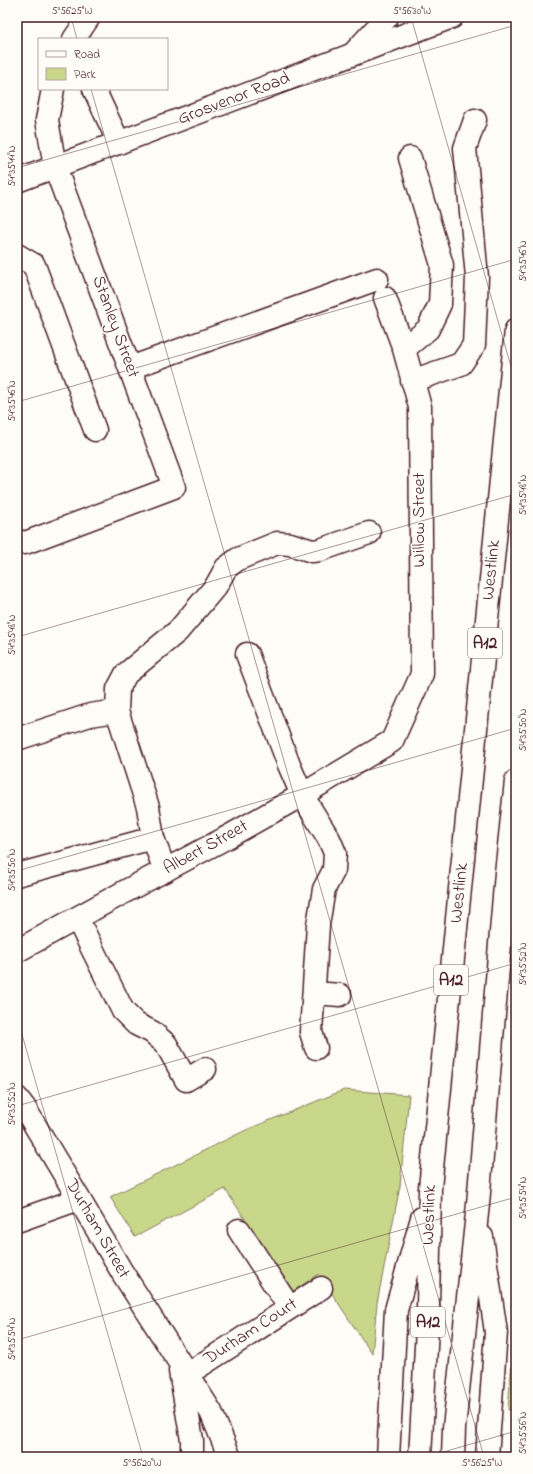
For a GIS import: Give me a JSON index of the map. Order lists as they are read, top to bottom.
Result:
{
  "streets": {
    "main road": [
      "Grosvenor Road",
      "Stanley Street",
      "Willow Street",
      "Westlink",
      "A12",
      "Albert Street",
      "Durham Street",
      "Durham Court"
    ]
  },
  "crossings": [
    ["Grosvenor Road", "Stanley Street"],
    ["Stanley Street", "Willow Street"],
    ["Willow Street", "Albert Street"],
    ["Durham Street", "Durham Court"]
  ],
  "legend": ["Road", "Park"],
  "coordinates": [
    "5°56'25\"W",
    "5°56'30\"W",
    "54°35'44\"N",
    "54°35'46\"N",
    "54°35'48\"N",
    "54°35'50\"N",
    "54°35'52\"N",
    "54°35'54\"N",
    "54°35'56\"N",
    "5°56'20\"W"
  ]
}
